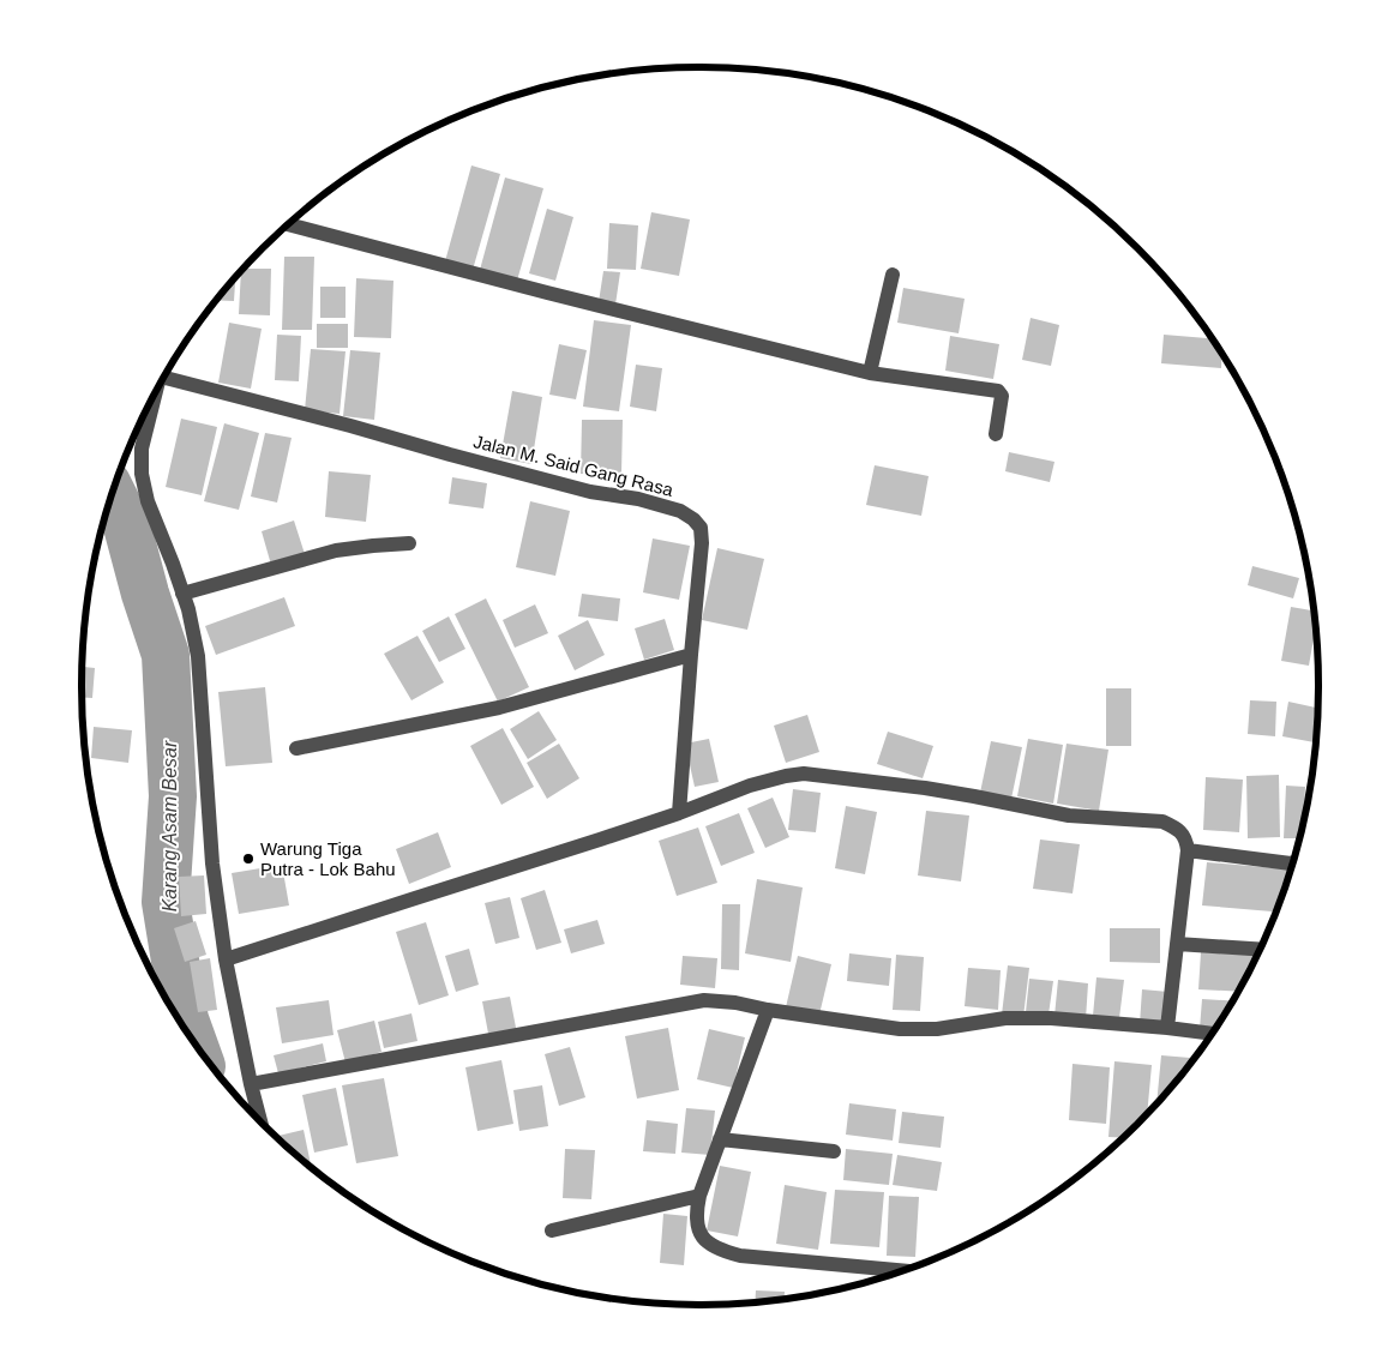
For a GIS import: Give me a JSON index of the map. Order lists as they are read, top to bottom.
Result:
{
  "streets": {
    "street": ["Jalan M. Said Gang Rasa"]
  },
  "water": ["Karang Asam Besar"],
  "places": ["Warung Tiga Putra - Lok Bahu"]
}
